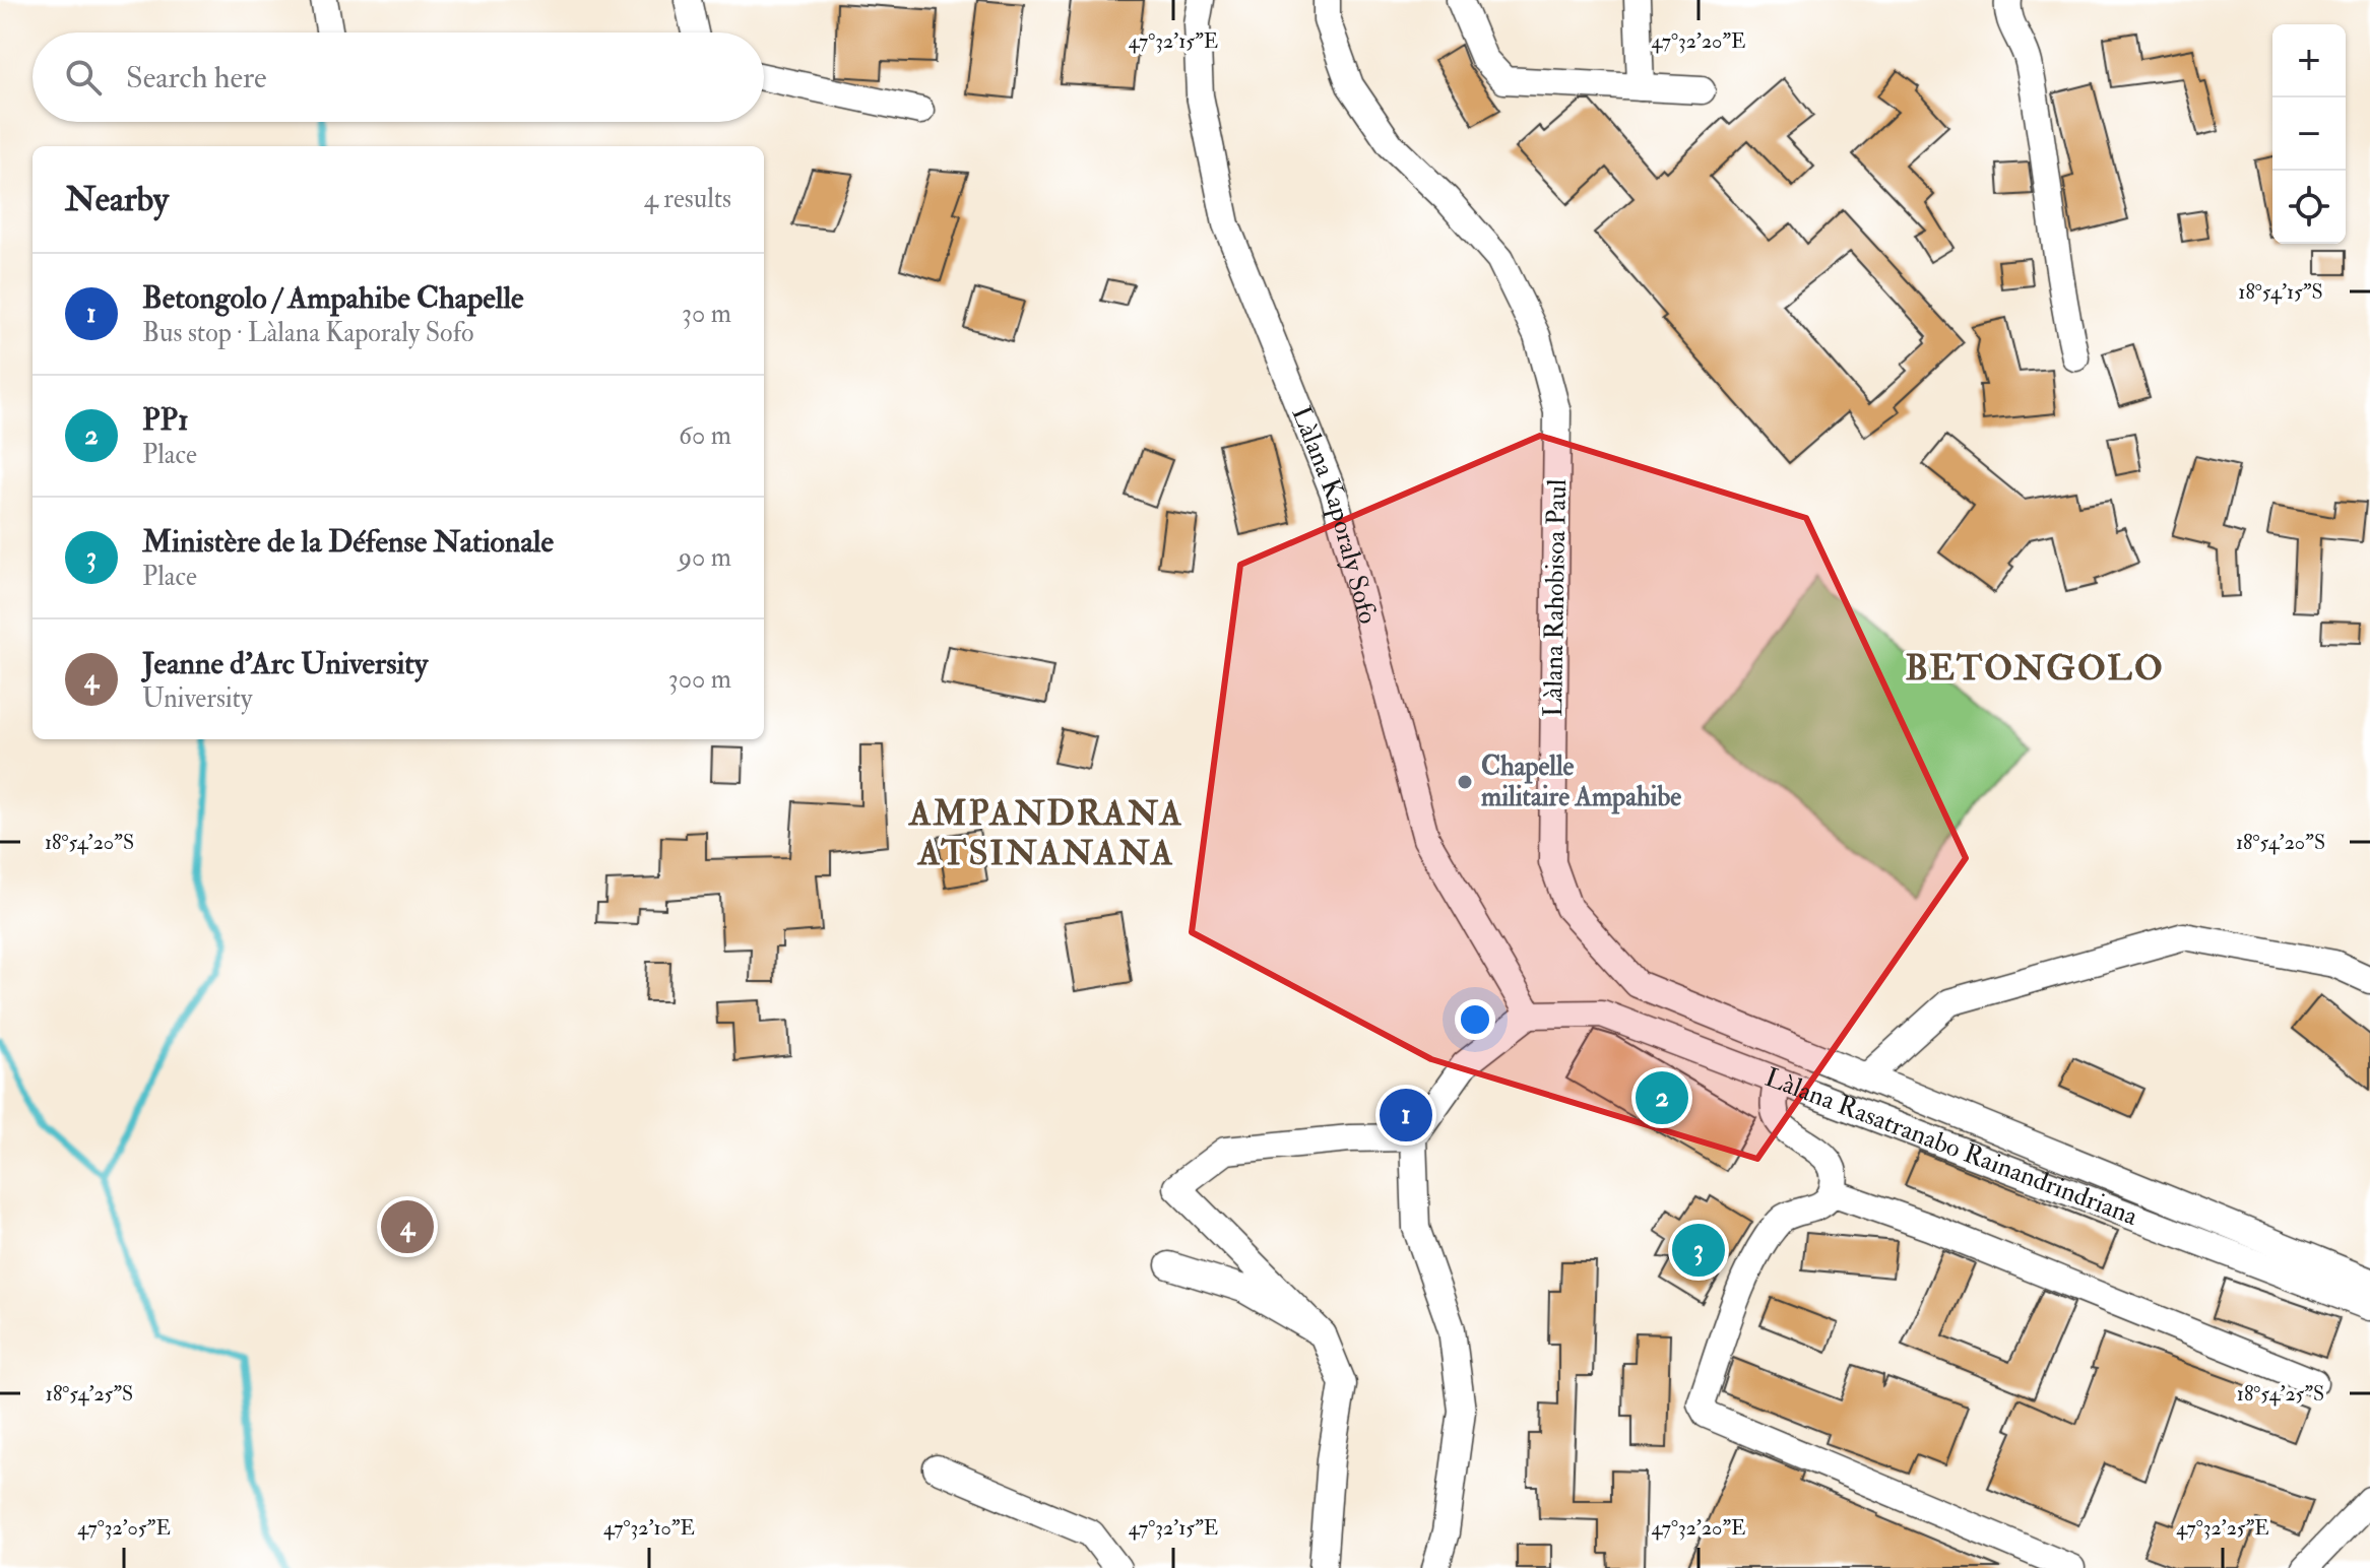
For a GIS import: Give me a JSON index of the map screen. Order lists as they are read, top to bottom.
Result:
{
  "streets": {
    "street": ["Làlana Kaporaly Sofo", "Làlana Rahobisoa Paul", "Làlana Rasatranabo Rainandrindriana"]
  },
  "crossings": [
    ["Làlana Kaporaly Sofo", "Làlana Rasatranabo Rainandrindriana"]
  ],
  "districts": ["BETONGOLO", "AMPANDRANA ATSINANANA"],
  "places": ["Chapelle militaire Ampahibe"],
  "page": {
    "map_buttons": ["+", "−"],
    "search": "Search here",
    "heading": ["Nearby", "4 results"],
    "list": [
      {
        "mark": "1",
        "name": "Betongolo / Ampahibe Chapelle",
        "note": "Bus stop · Làlana Kaporaly Sofo",
        "value": "30 m"
      },
      {
        "mark": "2",
        "name": "PP1",
        "note": "Place",
        "value": "60 m"
      },
      {
        "mark": "3",
        "name": "Ministère de la Défense Nationale",
        "note": "Place",
        "value": "90 m"
      },
      {
        "mark": "4",
        "name": "Jeanne d'Arc University",
        "note": "University",
        "value": "300 m"
      }
    ],
    "pins": [
      "2",
      "1",
      "4",
      "3"
    ]
  },
  "coordinates": [
    "47°32'15\"E",
    "47°32'20\"E",
    "18°54'15\"S",
    "18°54'20\"S",
    "18°54'25\"S",
    "47°32'05\"E",
    "47°32'10\"E",
    "47°32'25\"E"
  ]
}
